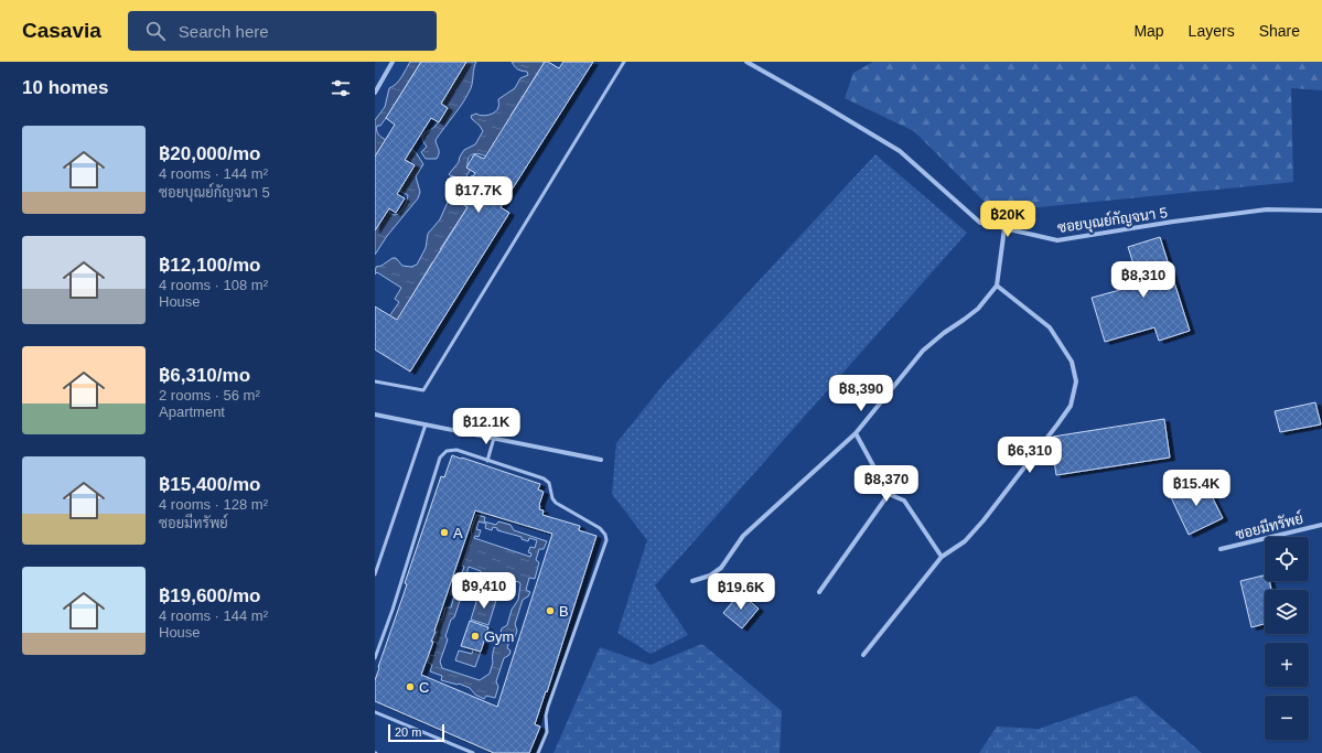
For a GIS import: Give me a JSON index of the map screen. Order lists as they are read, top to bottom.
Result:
{
  "streets": {
    "street": ["ซอยบุณย์กัญจนา 5", "ซอยมีทรัพย์"]
  },
  "places": [
    "A",
    "B",
    "Gym",
    "C"
  ],
  "scale_bar": "20 m",
  "page": {
    "header": "Casavia",
    "search": "Search here",
    "nav": ["Map", "Layers", "Share"],
    "heading": "10 homes",
    "list": [
      {
        "name": "฿20,000/mo",
        "note": "4 rooms · 144 m² · ซอยบุณย์กัญจนา 5"
      },
      {
        "name": "฿12,100/mo",
        "note": "4 rooms · 108 m² · House"
      },
      {
        "name": "฿6,310/mo",
        "note": "2 rooms · 56 m² · Apartment"
      },
      {
        "name": "฿15,400/mo",
        "note": "4 rooms · 128 m² · ซอยมีทรัพย์"
      },
      {
        "name": "฿19,600/mo",
        "note": "4 rooms · 144 m² · House"
      }
    ],
    "price": [
      "฿17.7K",
      "฿20K",
      "฿8,310",
      "฿8,390",
      "฿12.1K",
      "฿6,310",
      "฿8,370",
      "฿15.4K",
      "฿9,410",
      "฿19.6K"
    ],
    "map_buttons": ["+", "−"],
    "scale": "20 m"
  }
}
